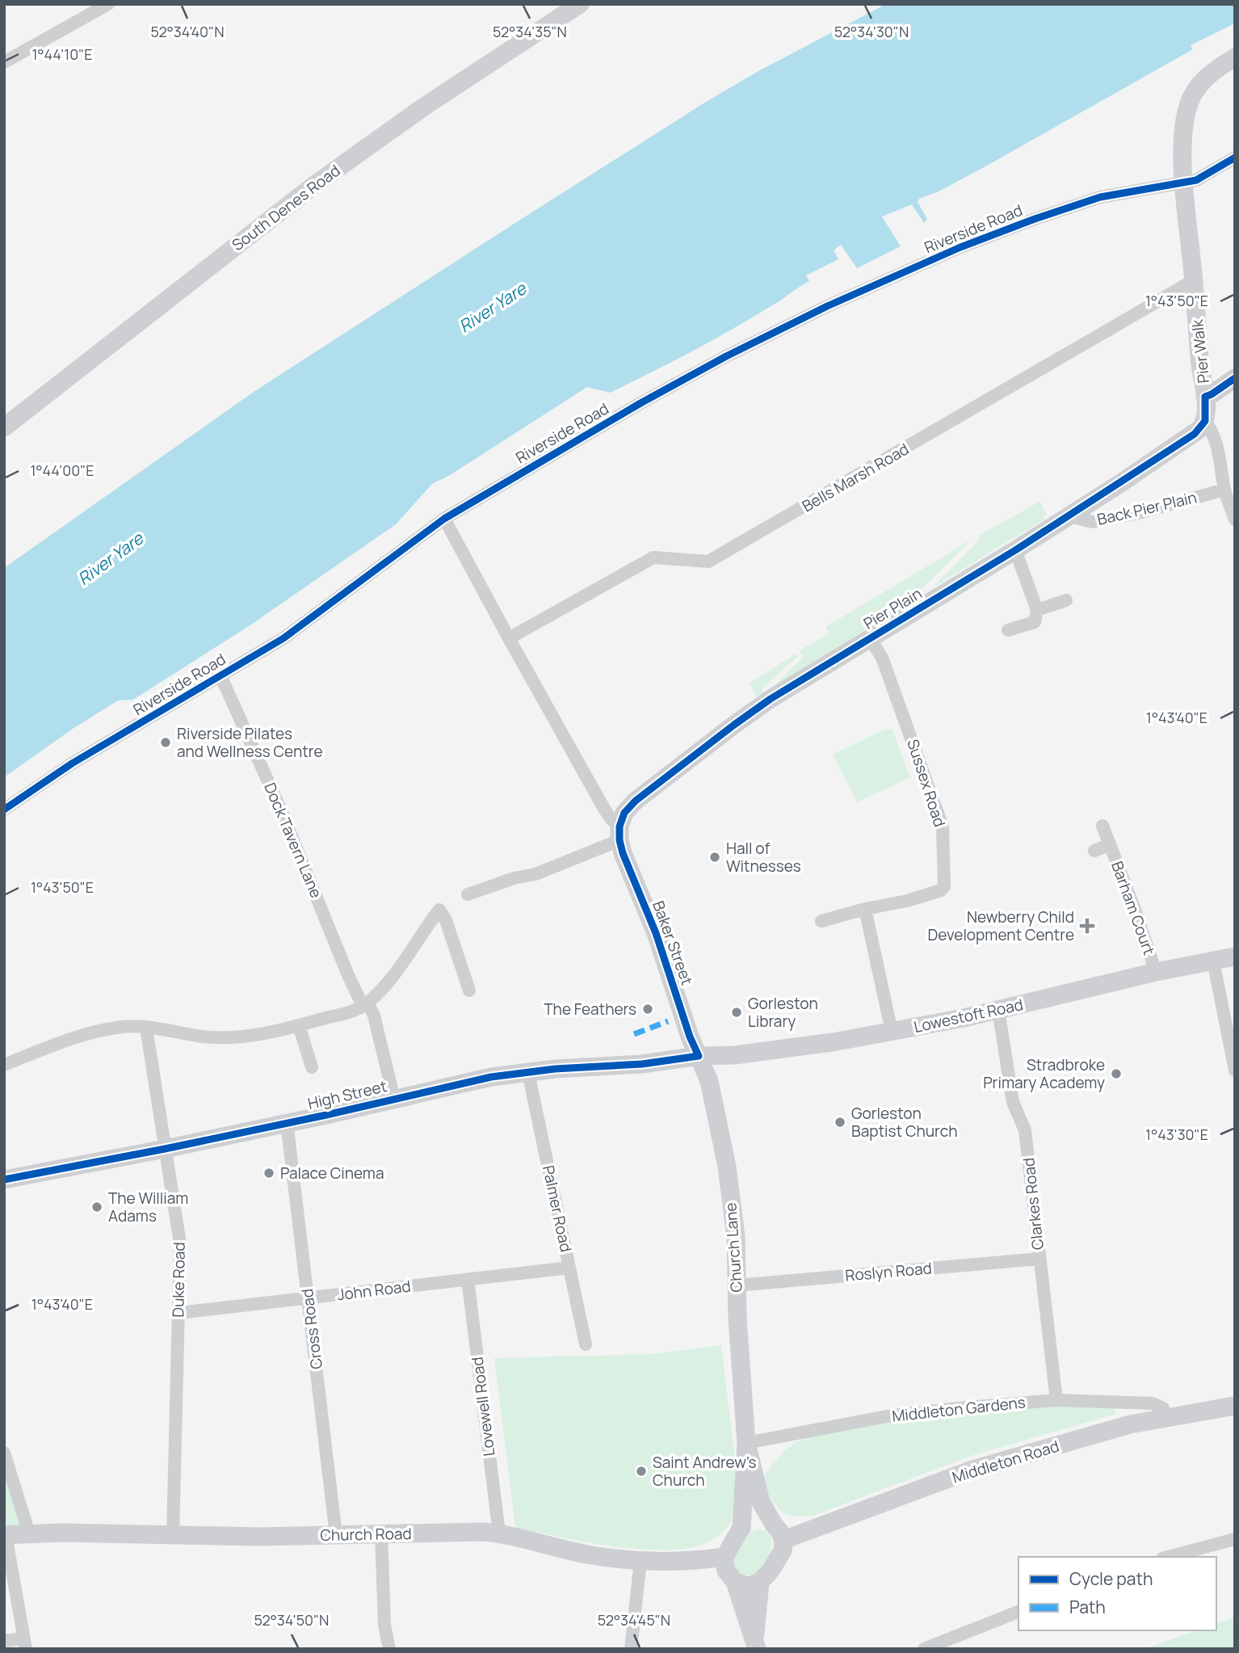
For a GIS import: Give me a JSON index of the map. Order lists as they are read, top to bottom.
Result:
{
  "streets": {
    "street": [
      "South Denes Road",
      "Riverside Road",
      "Pier Walk",
      "Bells Marsh Road",
      "Back Pier Plain",
      "Pier Plain",
      "Sussex Road",
      "Dock Tavern Lane",
      "Barham Court",
      "Baker Street",
      "Lowestoft Road",
      "High Street",
      "Clarkes Road",
      "Palmer Road",
      "Church Lane",
      "Roslyn Road",
      "Duke Road",
      "John Road",
      "Cross Road",
      "Lovewell Road",
      "Middleton Gardens",
      "Middleton Road",
      "Church Road"
    ]
  },
  "crossings": [
    ["Riverside Road", "Pier Walk"],
    ["Riverside Road", "Dock Tavern Lane"],
    ["Riverside Road", "Baker Street"],
    ["Pier Walk", "Bells Marsh Road"],
    ["Pier Walk", "Pier Plain"],
    ["Bells Marsh Road", "Baker Street"],
    ["Back Pier Plain", "Pier Plain"],
    ["Pier Plain", "Sussex Road"],
    ["Pier Plain", "Baker Street"],
    ["Dock Tavern Lane", "High Street"],
    ["Barham Court", "Lowestoft Road"],
    ["Baker Street", "Lowestoft Road"],
    ["Baker Street", "High Street"],
    ["Baker Street", "Church Lane"],
    ["Lowestoft Road", "High Street"],
    ["Lowestoft Road", "Clarkes Road"],
    ["Lowestoft Road", "Church Lane"],
    ["High Street", "Palmer Road"],
    ["High Street", "Church Lane"],
    ["High Street", "Duke Road"],
    ["High Street", "Cross Road"],
    ["Clarkes Road", "Roslyn Road"],
    ["Clarkes Road", "Middleton Gardens"],
    ["Palmer Road", "John Road"],
    ["Church Lane", "Roslyn Road"],
    ["Church Lane", "Middleton Gardens"],
    ["Church Lane", "Middleton Road"],
    ["Church Lane", "Church Road"],
    ["Duke Road", "John Road"],
    ["Duke Road", "Church Road"],
    ["John Road", "Cross Road"],
    ["John Road", "Lovewell Road"],
    ["Cross Road", "Church Road"],
    ["Lovewell Road", "Church Road"],
    ["Middleton Gardens", "Middleton Road"],
    ["Middleton Road", "Church Road"]
  ],
  "water": ["River Yare"],
  "places": {
    "other": [
      "Riverside Pilates and Wellness Centre",
      "Hall of Witnesses",
      "The Feathers",
      "Gorleston Library",
      "Stradbroke Primary Academy",
      "Gorleston Baptist Church",
      "Palace Cinema",
      "The William Adams",
      "Saint Andrew's Church"
    ],
    "health": ["Newberry Child Development Centre"]
  },
  "legend": ["Cycle path", "Path"],
  "coordinates": [
    "52°34'40\"N",
    "52°34'30\"N",
    "52°34'35\"N",
    "1°44'10\"E",
    "1°43'50\"E",
    "1°44'00\"E",
    "1°43'40\"E",
    "1°43'30\"E",
    "52°34'50\"N",
    "52°34'45\"N"
  ]
}
